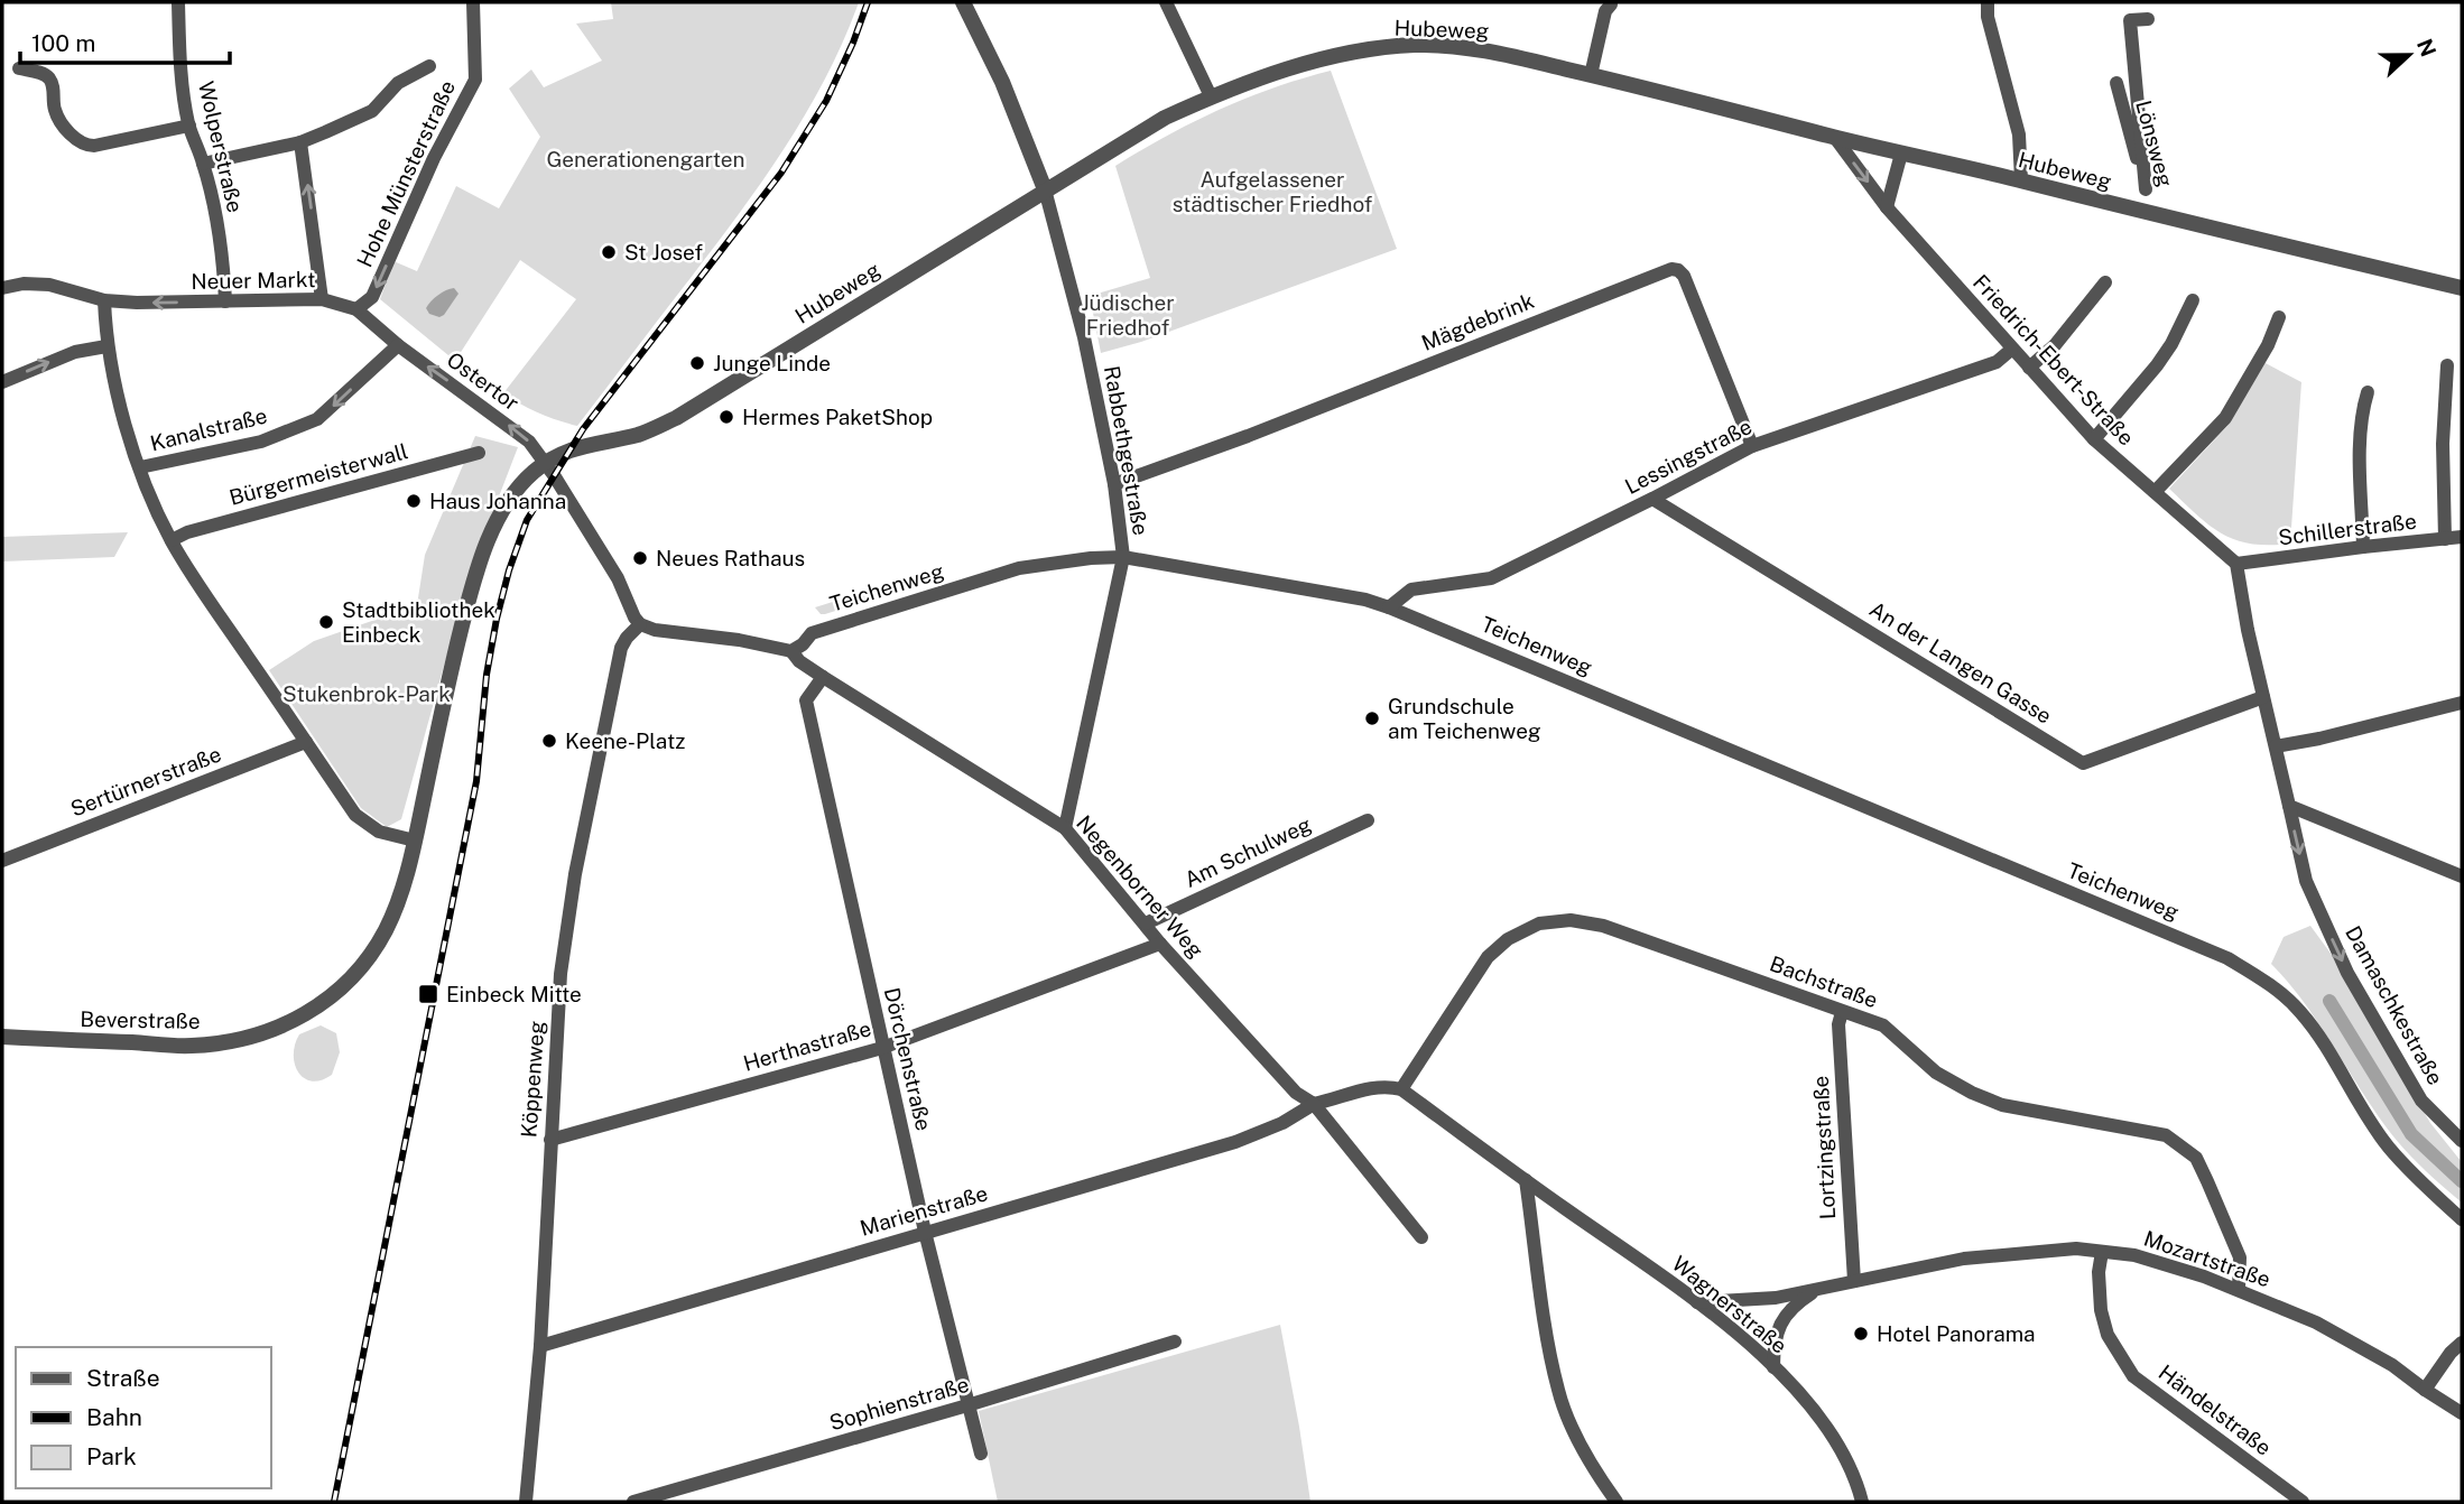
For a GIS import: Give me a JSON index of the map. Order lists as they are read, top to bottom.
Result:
{
  "streets": {
    "street": [
      "Hubeweg",
      "Lönsweg",
      "Wolperstraße",
      "Hohe Münsterstraße",
      "Neuer Markt",
      "Mägdebrink",
      "Friedrich-Ebert-Straße",
      "Ostertor",
      "Kanalstraße",
      "Rabbethgestraße",
      "Lessingstraße",
      "Bürgermeisterwall",
      "Schillerstraße",
      "Teichenweg",
      "An der Langen Gasse",
      "Sertürnerstraße",
      "Am Schulweg",
      "Negenborner Weg",
      "Bachstraße",
      "Damaschkestraße",
      "Beverstraße",
      "Herthastraße",
      "Dörchenstraße",
      "Köppenweg",
      "Lortzingstraße",
      "Marienstraße",
      "Mozartstraße",
      "Wagnerstraße",
      "Sophienstraße",
      "Händelstraße"
    ]
  },
  "crossings": [
    ["Hubeweg", "Lönsweg"],
    ["Hubeweg", "Friedrich-Ebert-Straße"],
    ["Hubeweg", "Ostertor"],
    ["Hubeweg", "Rabbethgestraße"],
    ["Hubeweg", "Beverstraße"],
    ["Wolperstraße", "Neuer Markt"],
    ["Hohe Münsterstraße", "Neuer Markt"],
    ["Neuer Markt", "Ostertor"],
    ["Neuer Markt", "Kanalstraße"],
    ["Mägdebrink", "Rabbethgestraße"],
    ["Mägdebrink", "Lessingstraße"],
    ["Friedrich-Ebert-Straße", "Lessingstraße"],
    ["Friedrich-Ebert-Straße", "Schillerstraße"],
    ["Ostertor", "Kanalstraße"],
    ["Rabbethgestraße", "Teichenweg"],
    ["Rabbethgestraße", "Negenborner Weg"],
    ["Lessingstraße", "Teichenweg"],
    ["Lessingstraße", "An der Langen Gasse"],
    ["Teichenweg", "Negenborner Weg"],
    ["Am Schulweg", "Negenborner Weg"],
    ["Negenborner Weg", "Herthastraße"],
    ["Negenborner Weg", "Dörchenstraße"],
    ["Negenborner Weg", "Marienstraße"],
    ["Bachstraße", "Lortzingstraße"],
    ["Bachstraße", "Mozartstraße"],
    ["Herthastraße", "Dörchenstraße"],
    ["Herthastraße", "Köppenweg"],
    ["Dörchenstraße", "Marienstraße"],
    ["Dörchenstraße", "Sophienstraße"],
    ["Köppenweg", "Marienstraße"],
    ["Lortzingstraße", "Mozartstraße"],
    ["Mozartstraße", "Wagnerstraße"],
    ["Mozartstraße", "Händelstraße"]
  ],
  "one_way": [
    "Hohe Münsterstraße",
    "Ostertor",
    "Kanalstraße",
    "Damaschkestraße"
  ],
  "parks": [
    "Generationengarten",
    "Aufgelassener städtischer Friedhof",
    "Jüdischer Friedhof",
    "Stukenbrok-Park"
  ],
  "places": {
    "other": [
      "St Josef",
      "Junge Linde",
      "Hermes PaketShop",
      "Haus Johanna",
      "Neues Rathaus",
      "Stadtbibliothek Einbeck",
      "Grundschule am Teichenweg",
      "Keene-Platz",
      "Hotel Panorama"
    ],
    "transit": ["Einbeck Mitte"]
  },
  "legend": ["Straße", "Bahn", "Park"],
  "scale_bar": "100 m",
  "north": "right"
}
